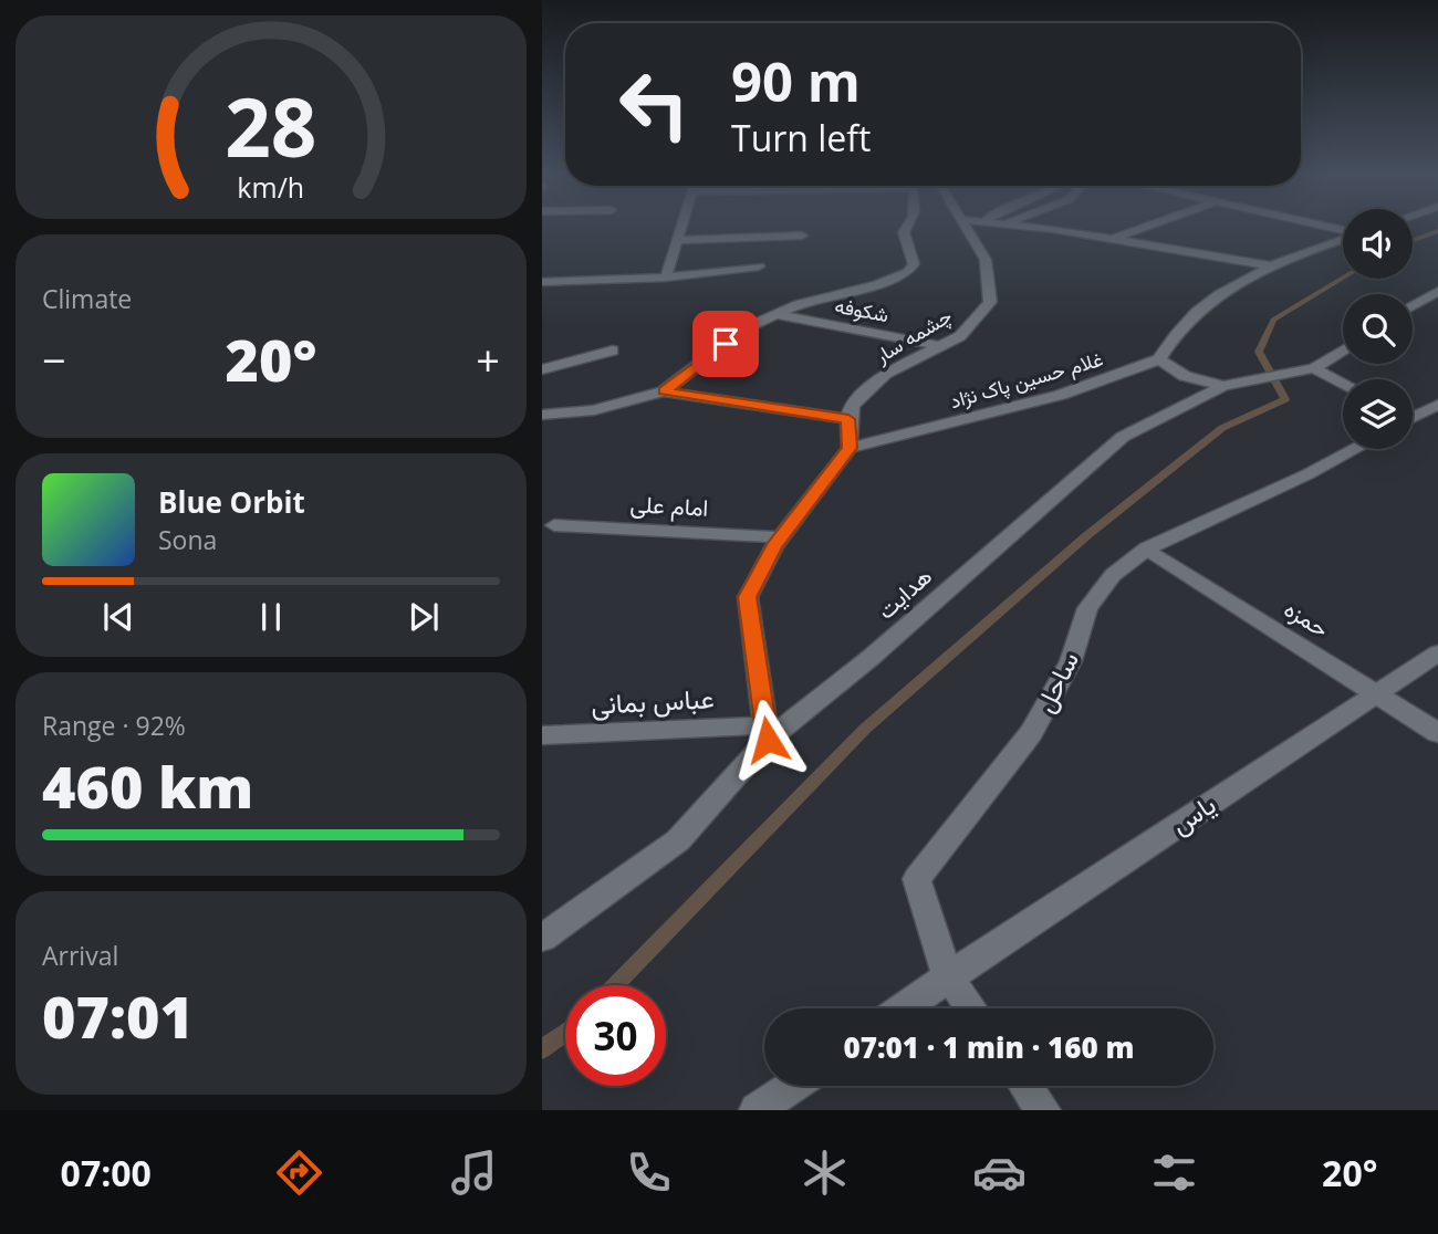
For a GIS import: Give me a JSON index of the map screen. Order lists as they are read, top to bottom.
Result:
{
  "streets": {
    "street": [
      "شکوفه",
      "چشمه سار",
      "غلام حسین پاک نژاد",
      "امام علی",
      "هدایت",
      "حمزه",
      "ساحل",
      "عباس بمانی",
      "یاس"
    ]
  },
  "crossings": [
    ["شکوفه", "چشمه سار"],
    ["هدایت", "عباس بمانی"],
    ["حمزه", "ساحل"],
    ["حمزه", "یاس"],
    ["ساحل", "یاس"]
  ],
  "page": {
    "turn": ["90 m", "Turn left"],
    "tile": [
      "Climate",
      ["Range · 92%", "460 km"],
      ["Arrival", "07:01"]
    ],
    "heat": ["−", "20°", "+"],
    "song": ["Blue Orbit", "Sona"],
    "limit": "30",
    "trip": "07:01 · 1 min · 160 m",
    "tabs": ["07:00", "20°"],
    "gauge": ["28", "km/h"]
  }
}
